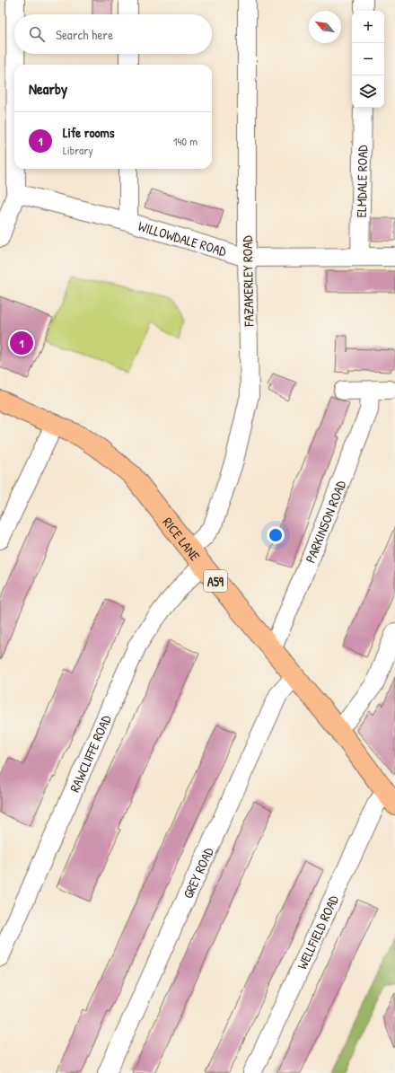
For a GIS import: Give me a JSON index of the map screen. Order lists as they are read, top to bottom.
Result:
{
  "streets": {
    "highway": ["RICE LANE", "A59"],
    "street": [
      "ELMDALE ROAD",
      "WILLOWDALE ROAD",
      "FAZAKERLEY ROAD",
      "PARKINSON ROAD",
      "RAWCLIFFE ROAD",
      "GREY ROAD",
      "WELLFIELD ROAD"
    ]
  },
  "crossings": [
    ["ELMDALE ROAD", "WILLOWDALE ROAD"],
    ["WILLOWDALE ROAD", "FAZAKERLEY ROAD"],
    ["FAZAKERLEY ROAD", "RICE LANE"],
    ["PARKINSON ROAD", "RICE LANE"],
    ["RICE LANE", "RAWCLIFFE ROAD"],
    ["RICE LANE", "GREY ROAD"],
    ["RICE LANE", "WELLFIELD ROAD"]
  ],
  "north": "top left",
  "page": {
    "map_buttons": ["+", "−"],
    "search": "Search here",
    "heading": "Nearby",
    "list": [
      {
        "mark": "1",
        "name": "Life rooms",
        "note": "Library",
        "value": "140 m"
      }
    ],
    "pins": "1"
  }
}
